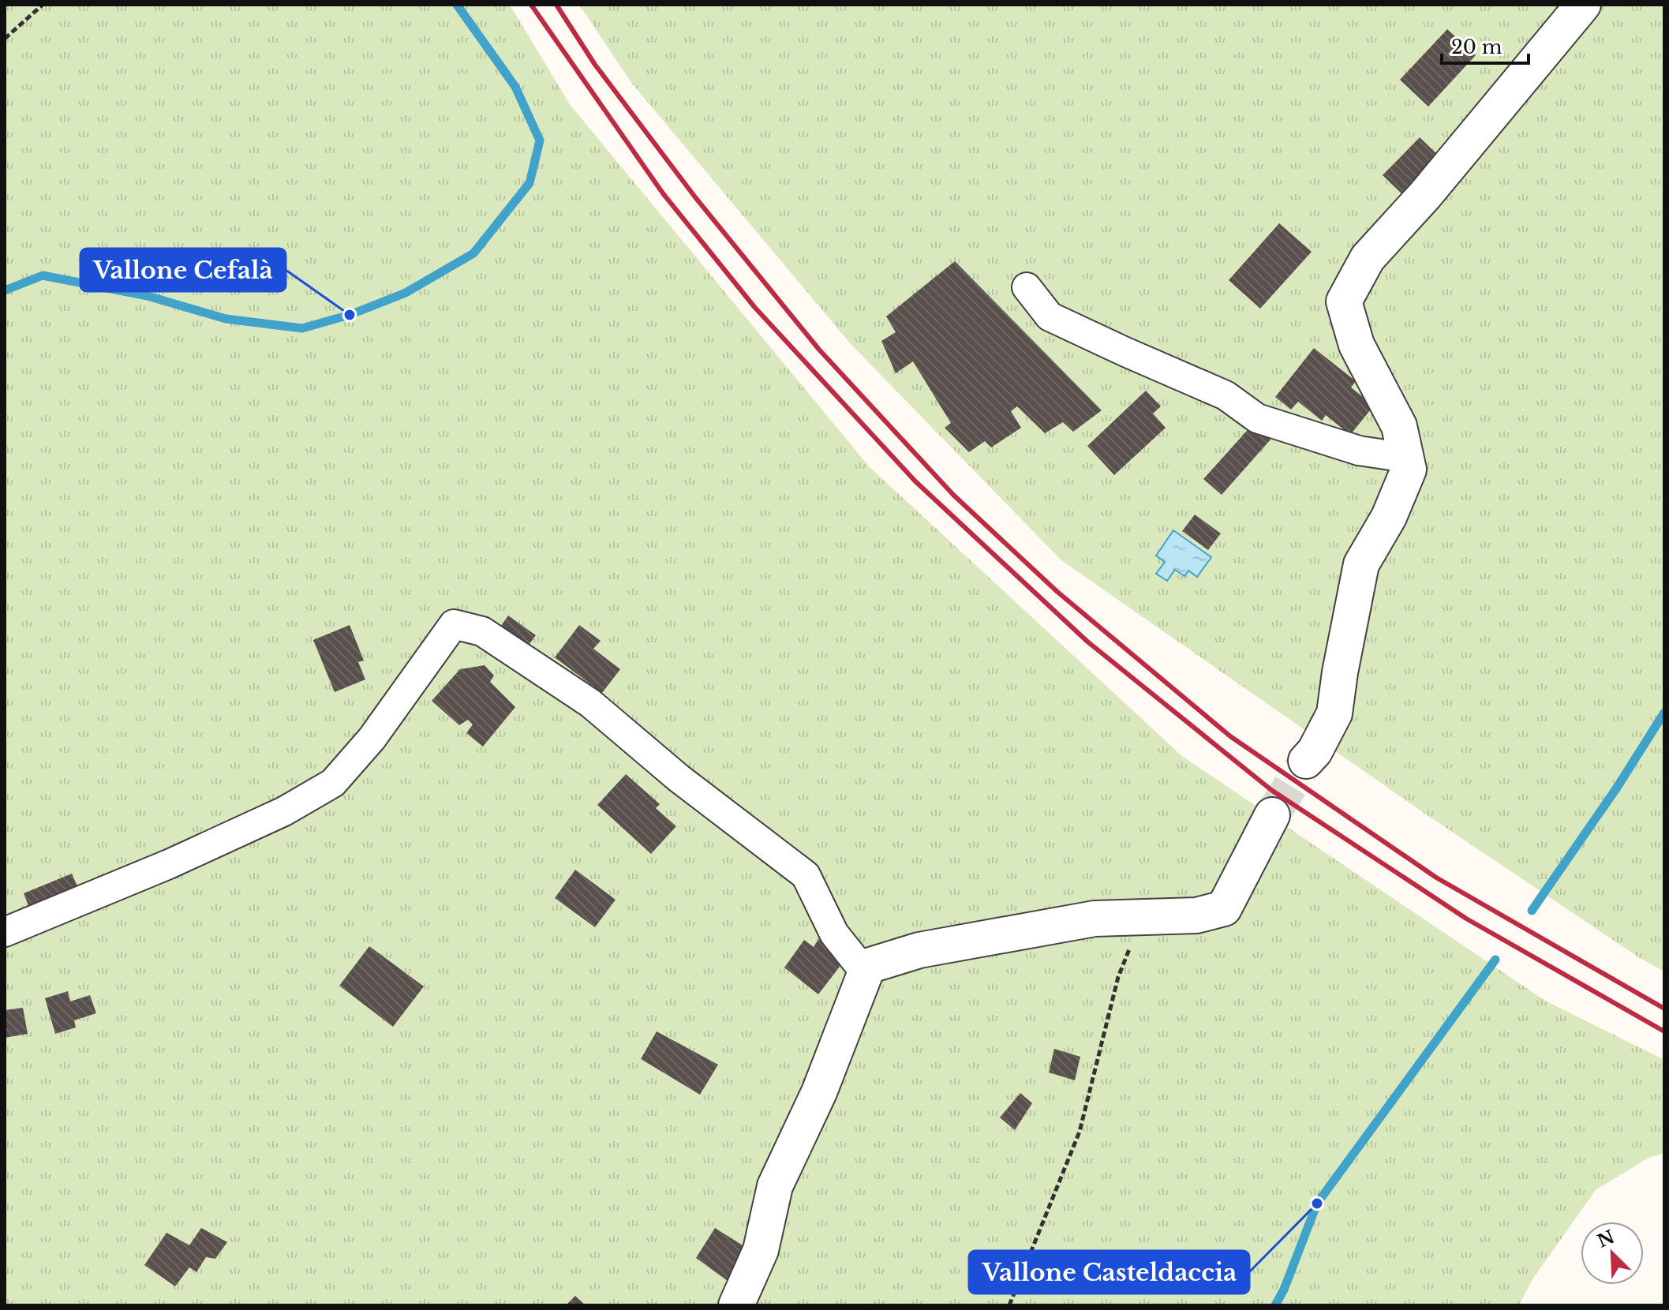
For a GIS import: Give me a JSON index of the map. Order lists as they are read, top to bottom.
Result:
{
  "places": ["Vallone Cefalà", "Vallone Casteldaccia"],
  "scale_bar": "20 m",
  "north": "top left"
}
